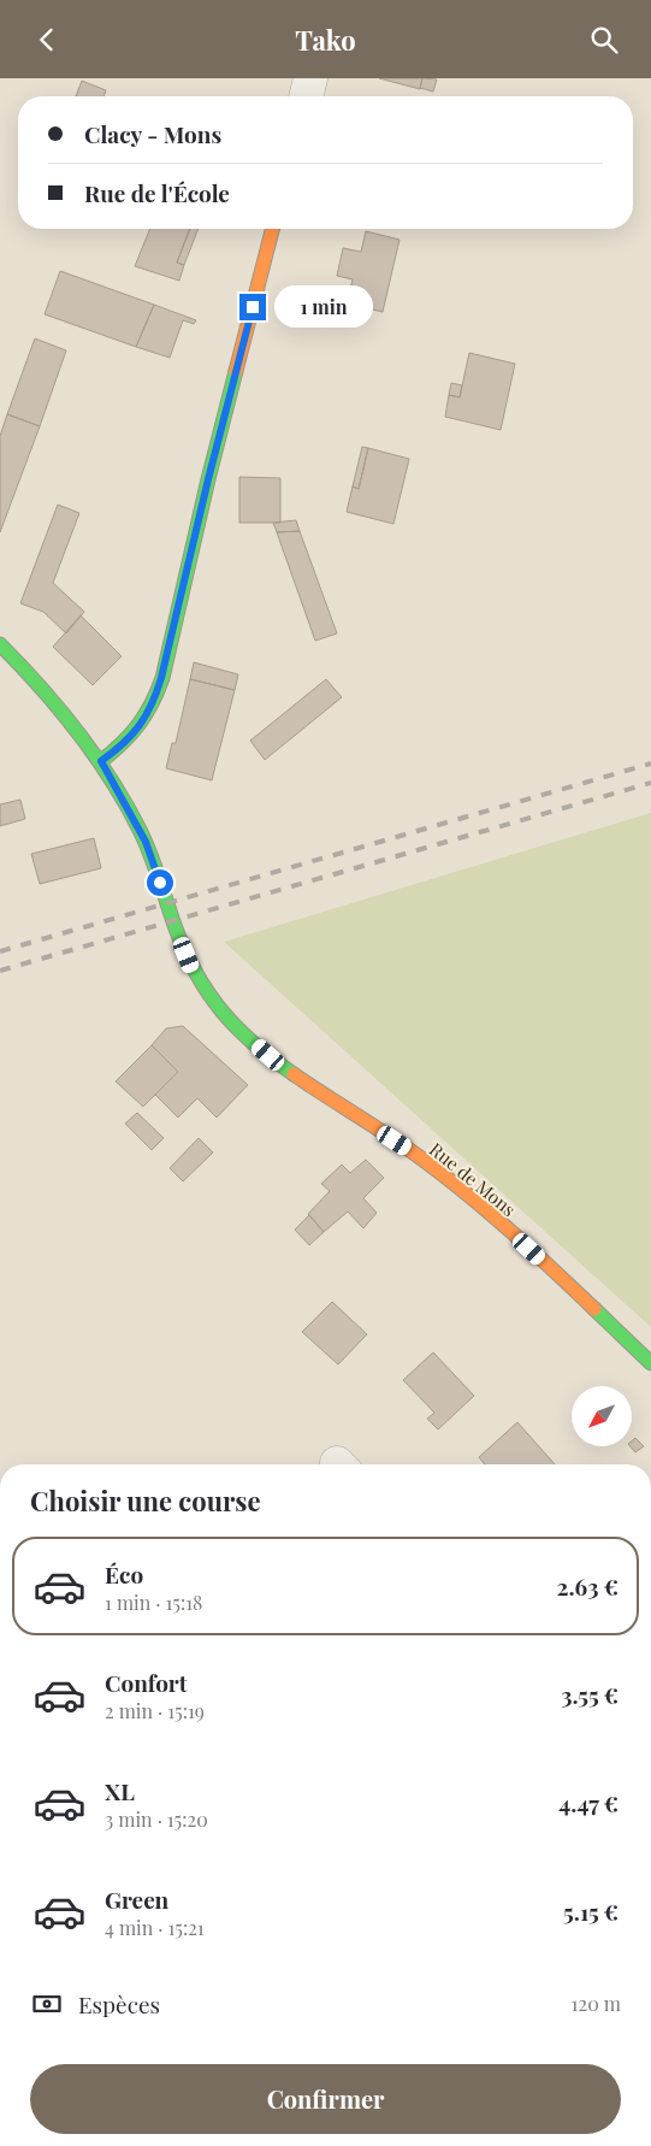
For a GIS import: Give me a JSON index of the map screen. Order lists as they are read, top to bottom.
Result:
{
  "streets": {
    "street": ["Rue de Mons"]
  },
  "north": "bottom left",
  "page": {
    "header": "Tako",
    "banner": ["Clacy - Mons", "Rue de l'École"],
    "bubble": "1 min",
    "heading": "Choisir une course",
    "list": [
      {
        "name": "Éco",
        "note": "1 min · 15:18",
        "value": "2.63 €"
      },
      {
        "name": "Confort",
        "note": "2 min · 15:19",
        "value": "3.55 €"
      },
      {
        "name": "XL",
        "note": "3 min · 15:20",
        "value": "4.47 €"
      },
      {
        "name": "Green",
        "note": "4 min · 15:21",
        "value": "5.15 €"
      }
    ],
    "pay": ["Espèces", "120 m"],
    "buttons": "Confirmer"
  }
}
